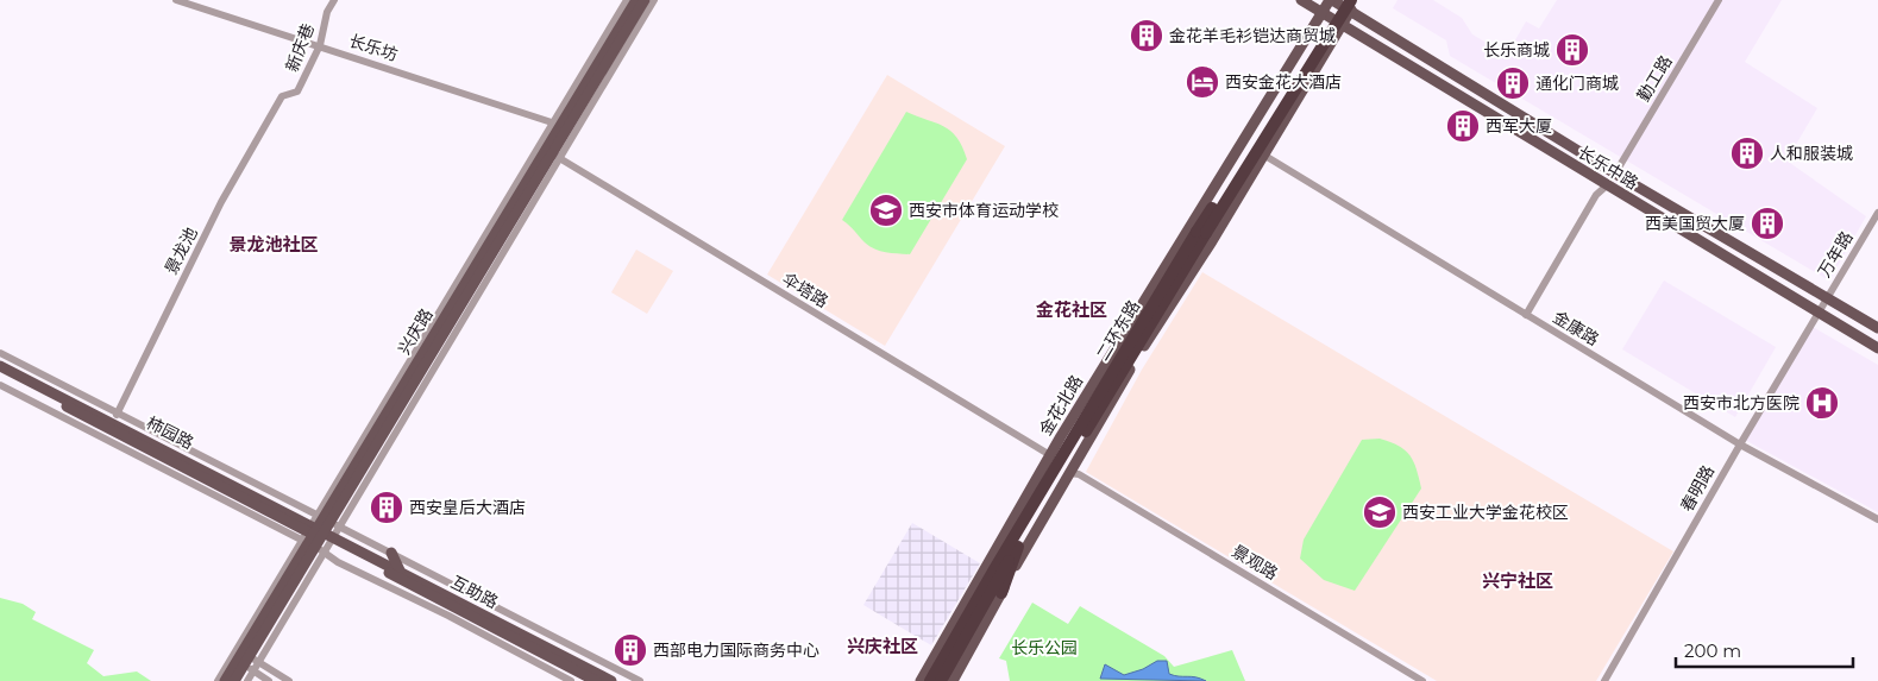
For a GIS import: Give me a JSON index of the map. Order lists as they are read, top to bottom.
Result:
{
  "streets": {
    "highway": ["二环东路"],
    "main road": [
      "长乐中路",
      "兴庆路",
      "金花北路",
      "柿园路",
      "互助路"
    ],
    "street": [
      "新庆巷",
      "长乐坊",
      "勤工路",
      "景龙池",
      "万年路",
      "伞塔路",
      "金康路",
      "春明路",
      "景观路"
    ]
  },
  "crossings": [
    ["新庆巷", "长乐坊"],
    ["新庆巷", "景龙池"],
    ["长乐坊", "兴庆路"],
    ["勤工路", "长乐中路"],
    ["长乐中路", "万年路"],
    ["长乐中路", "二环东路"],
    ["长乐中路", "金花北路"],
    ["长乐中路", "春明路"],
    ["景龙池", "柿园路"],
    ["万年路", "春明路"],
    ["伞塔路", "兴庆路"],
    ["伞塔路", "金花北路"],
    ["金康路", "春明路"],
    ["兴庆路", "柿园路"],
    ["兴庆路", "互助路"],
    ["柿园路", "互助路"]
  ],
  "districts": [
    "景龙池社区",
    "金花社区",
    "兴宁社区",
    "兴庆社区"
  ],
  "parks": ["长乐公园"],
  "places": {
    "building": [
      "金花羊毛衫铠达商贸城",
      "长乐商城",
      "通化门商城",
      "西军大厦",
      "人和服装城",
      "西美国贸大厦",
      "西安皇后大酒店",
      "西部电力国际商务中心"
    ],
    "hotel": ["西安金花大酒店"],
    "school or university": ["西安市体育运动学校", "西安工业大学金花校区"],
    "hospital": ["西安市北方医院"]
  },
  "scale_bar": "200 m"
}
